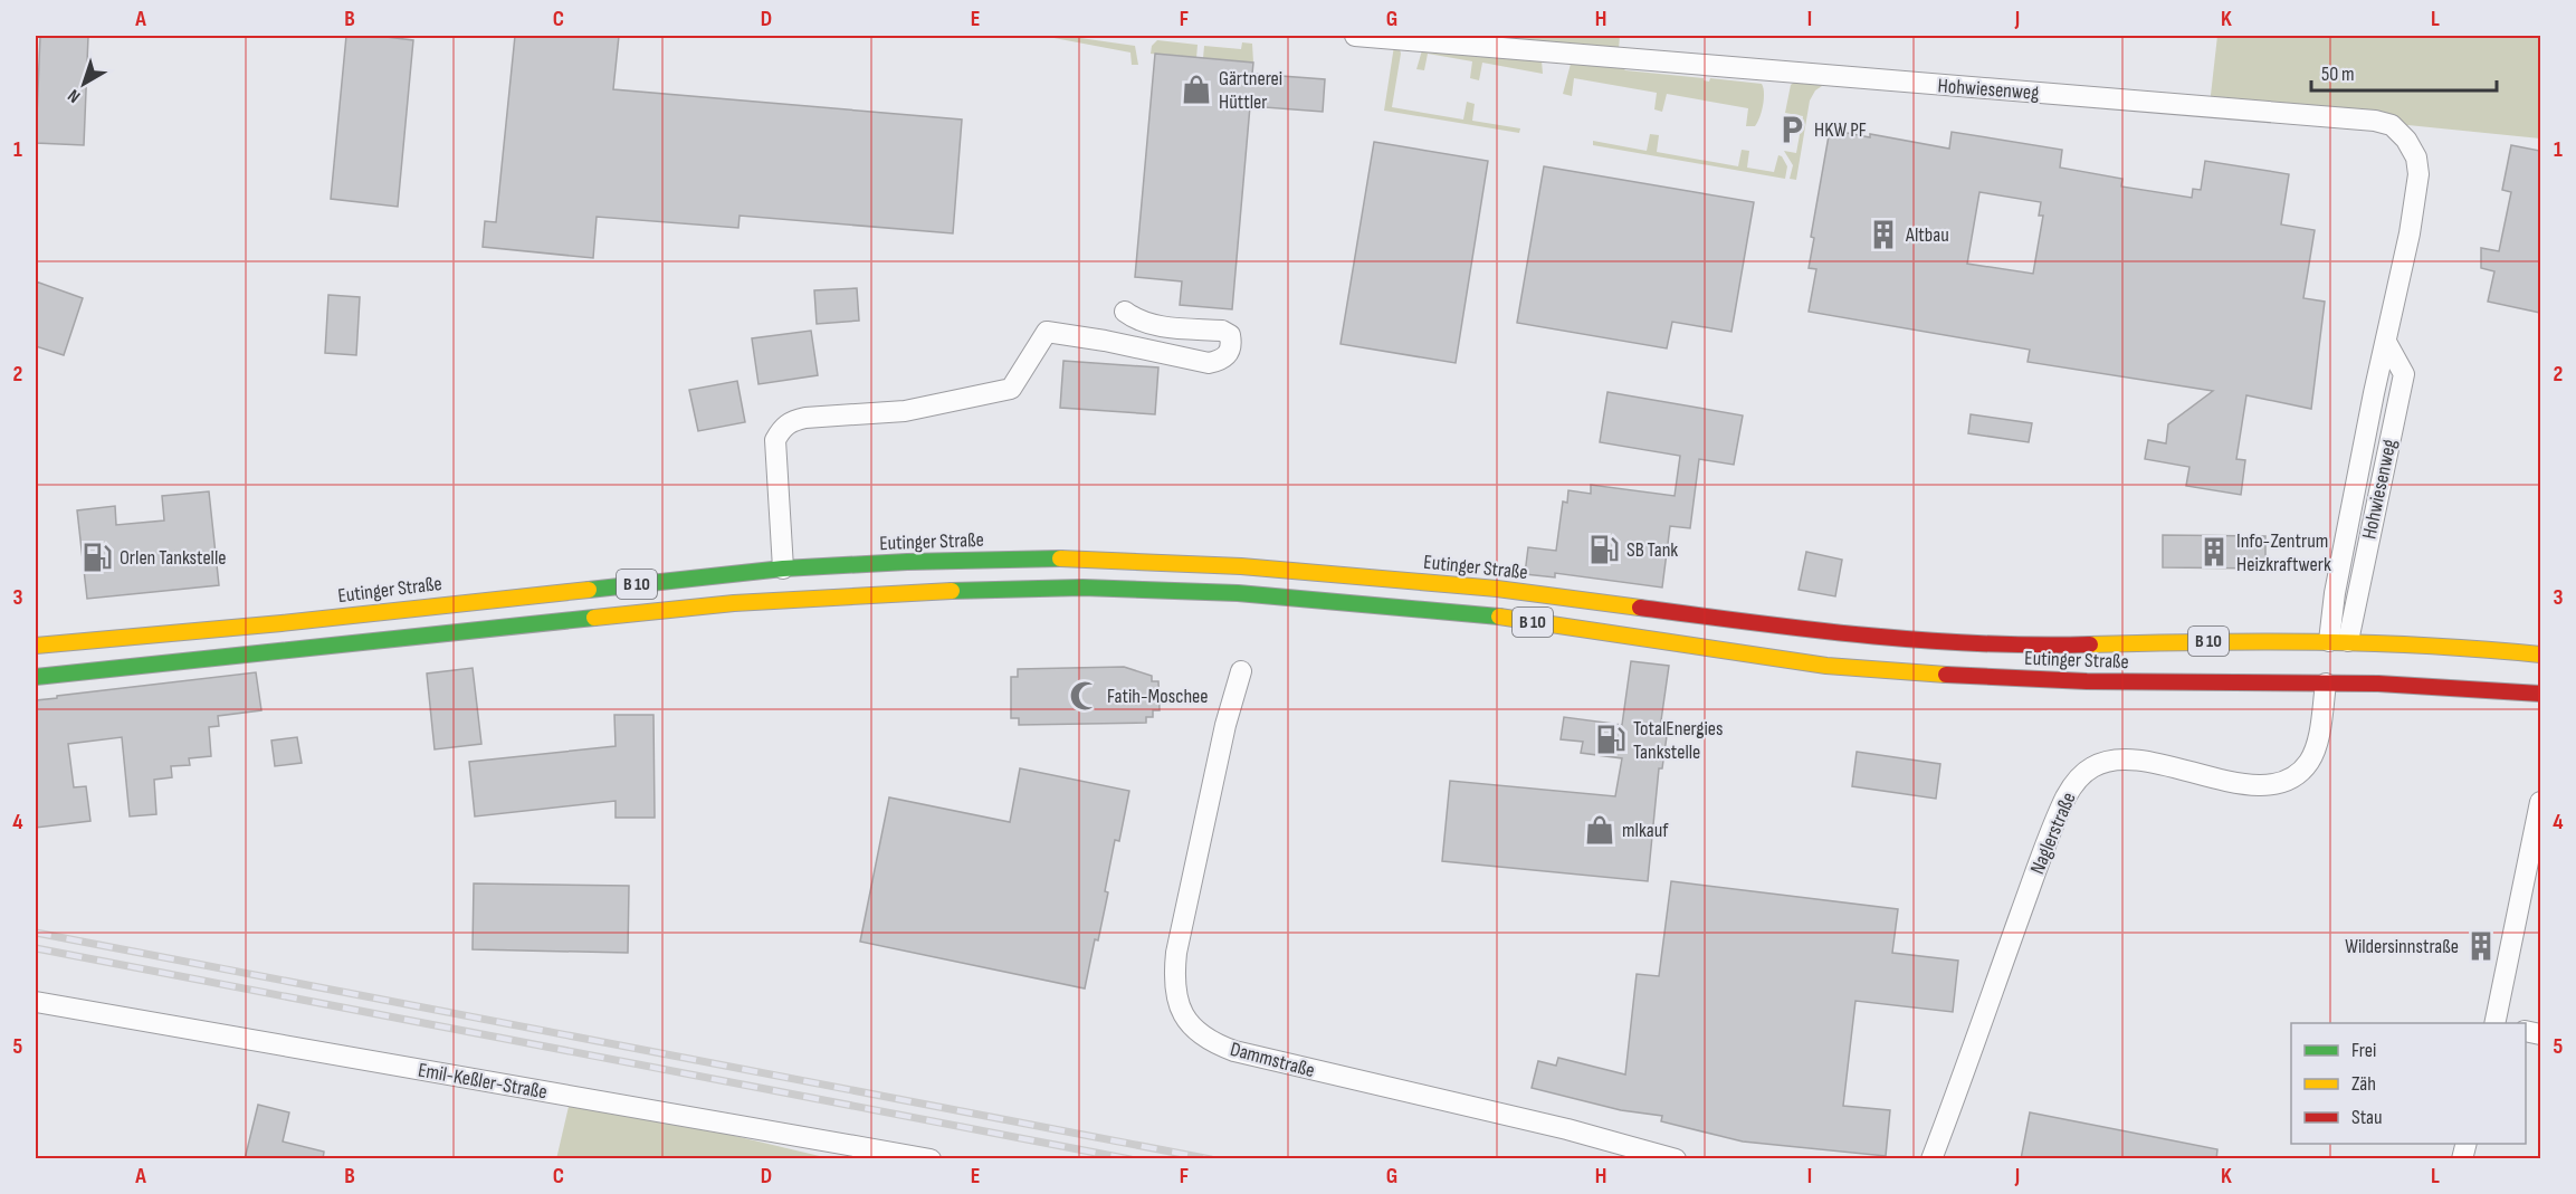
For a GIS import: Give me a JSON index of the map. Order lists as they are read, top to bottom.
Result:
{
  "streets": {
    "main road": ["Eutinger Straße", "B 10"],
    "street": [
      "Hohwiesenweg",
      "Naglerstraße",
      "Dammstraße",
      "Emil-Keßler-Straße"
    ]
  },
  "crossings": [
    ["Hohwiesenweg", "Eutinger Straße"],
    ["Eutinger Straße", "Naglerstraße"]
  ],
  "places": {
    "shop": ["Gärtnerei Hüttler", "mlkauf"],
    "parking": ["HKW PF"],
    "building": ["Altbau", "Info-Zentrum Heizkraftwerk", "Wildersinnstraße"],
    "fuel station": ["SB Tank", "Orlen Tankstelle", "TotalEnergies Tankstelle"],
    "mosque": ["Fatih-Moschee"]
  },
  "legend": ["Frei", "Zäh", "Stau"],
  "scale_bar": "50 m",
  "north": "bottom left",
  "grid": {
    "columns": [
      "A",
      "B",
      "C",
      "D",
      "E",
      "F",
      "G",
      "H",
      "I",
      "J",
      "K",
      "L"
    ],
    "rows": [
      "1",
      "2",
      "3",
      "4",
      "5"
    ]
  }
}
